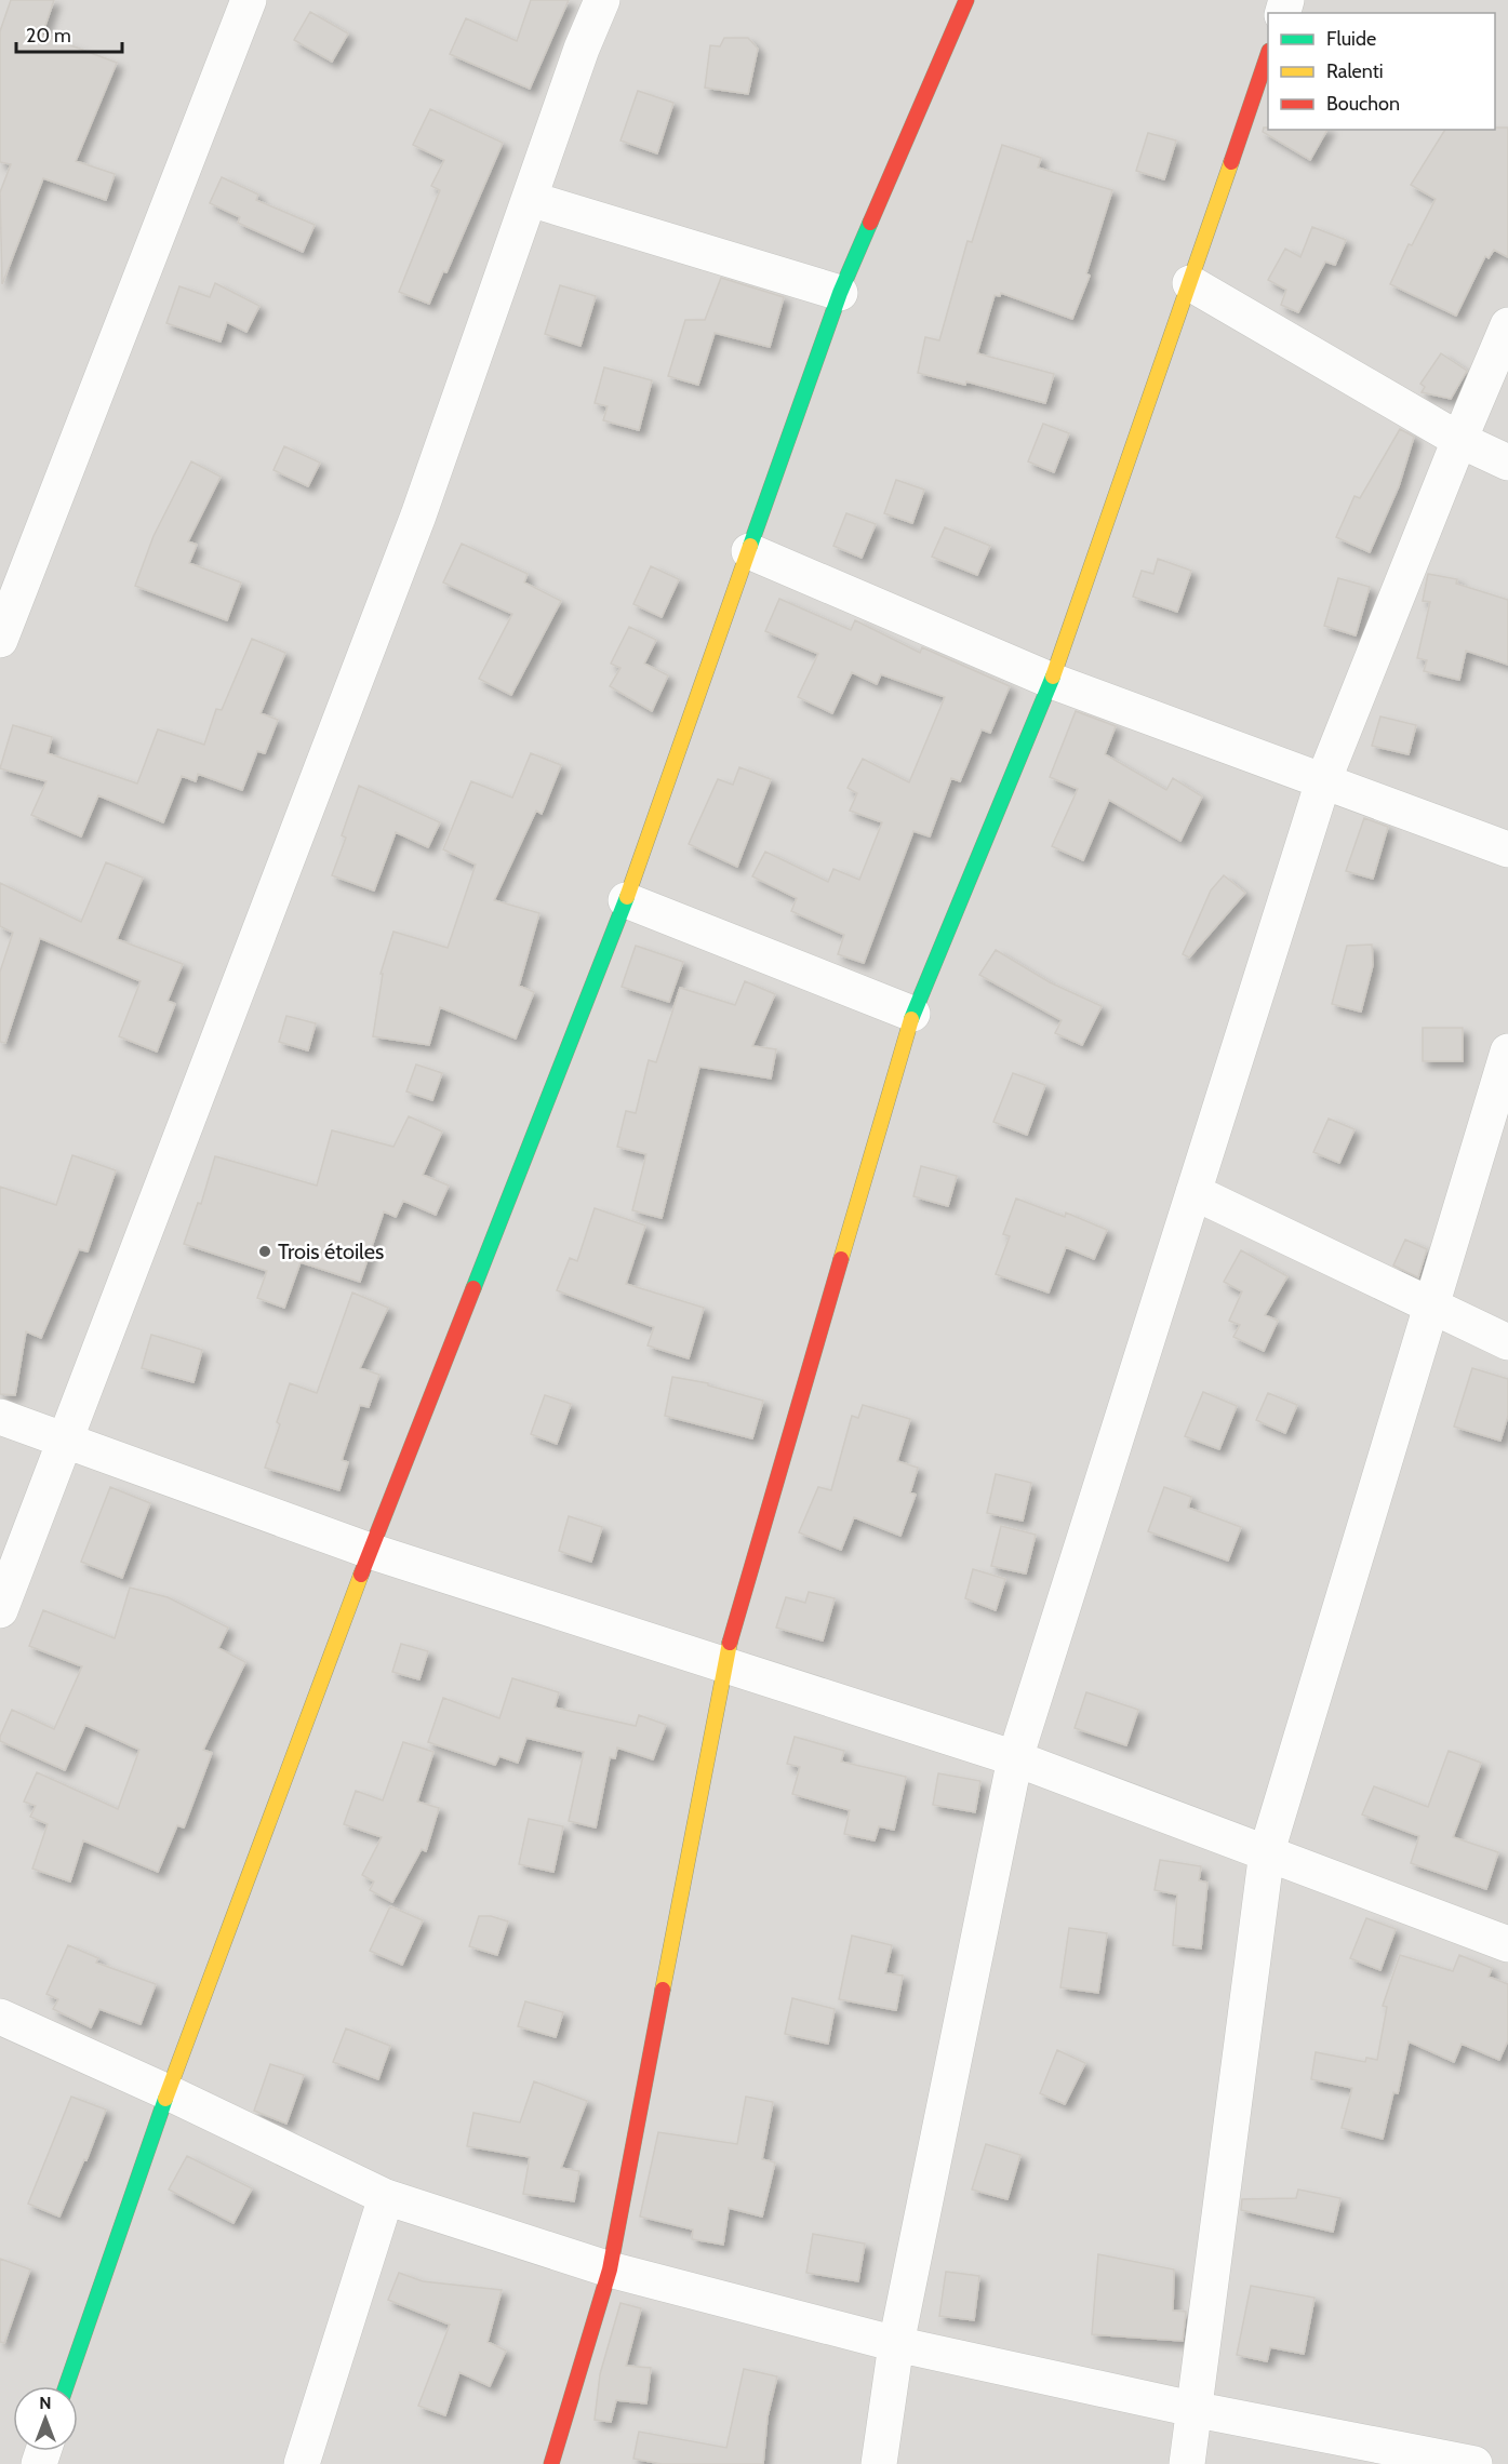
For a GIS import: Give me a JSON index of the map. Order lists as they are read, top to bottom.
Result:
{
  "places": ["Trois étoiles"],
  "legend": ["Fluide", "Ralenti", "Bouchon"],
  "scale_bar": "20 m",
  "north": "top"
}
